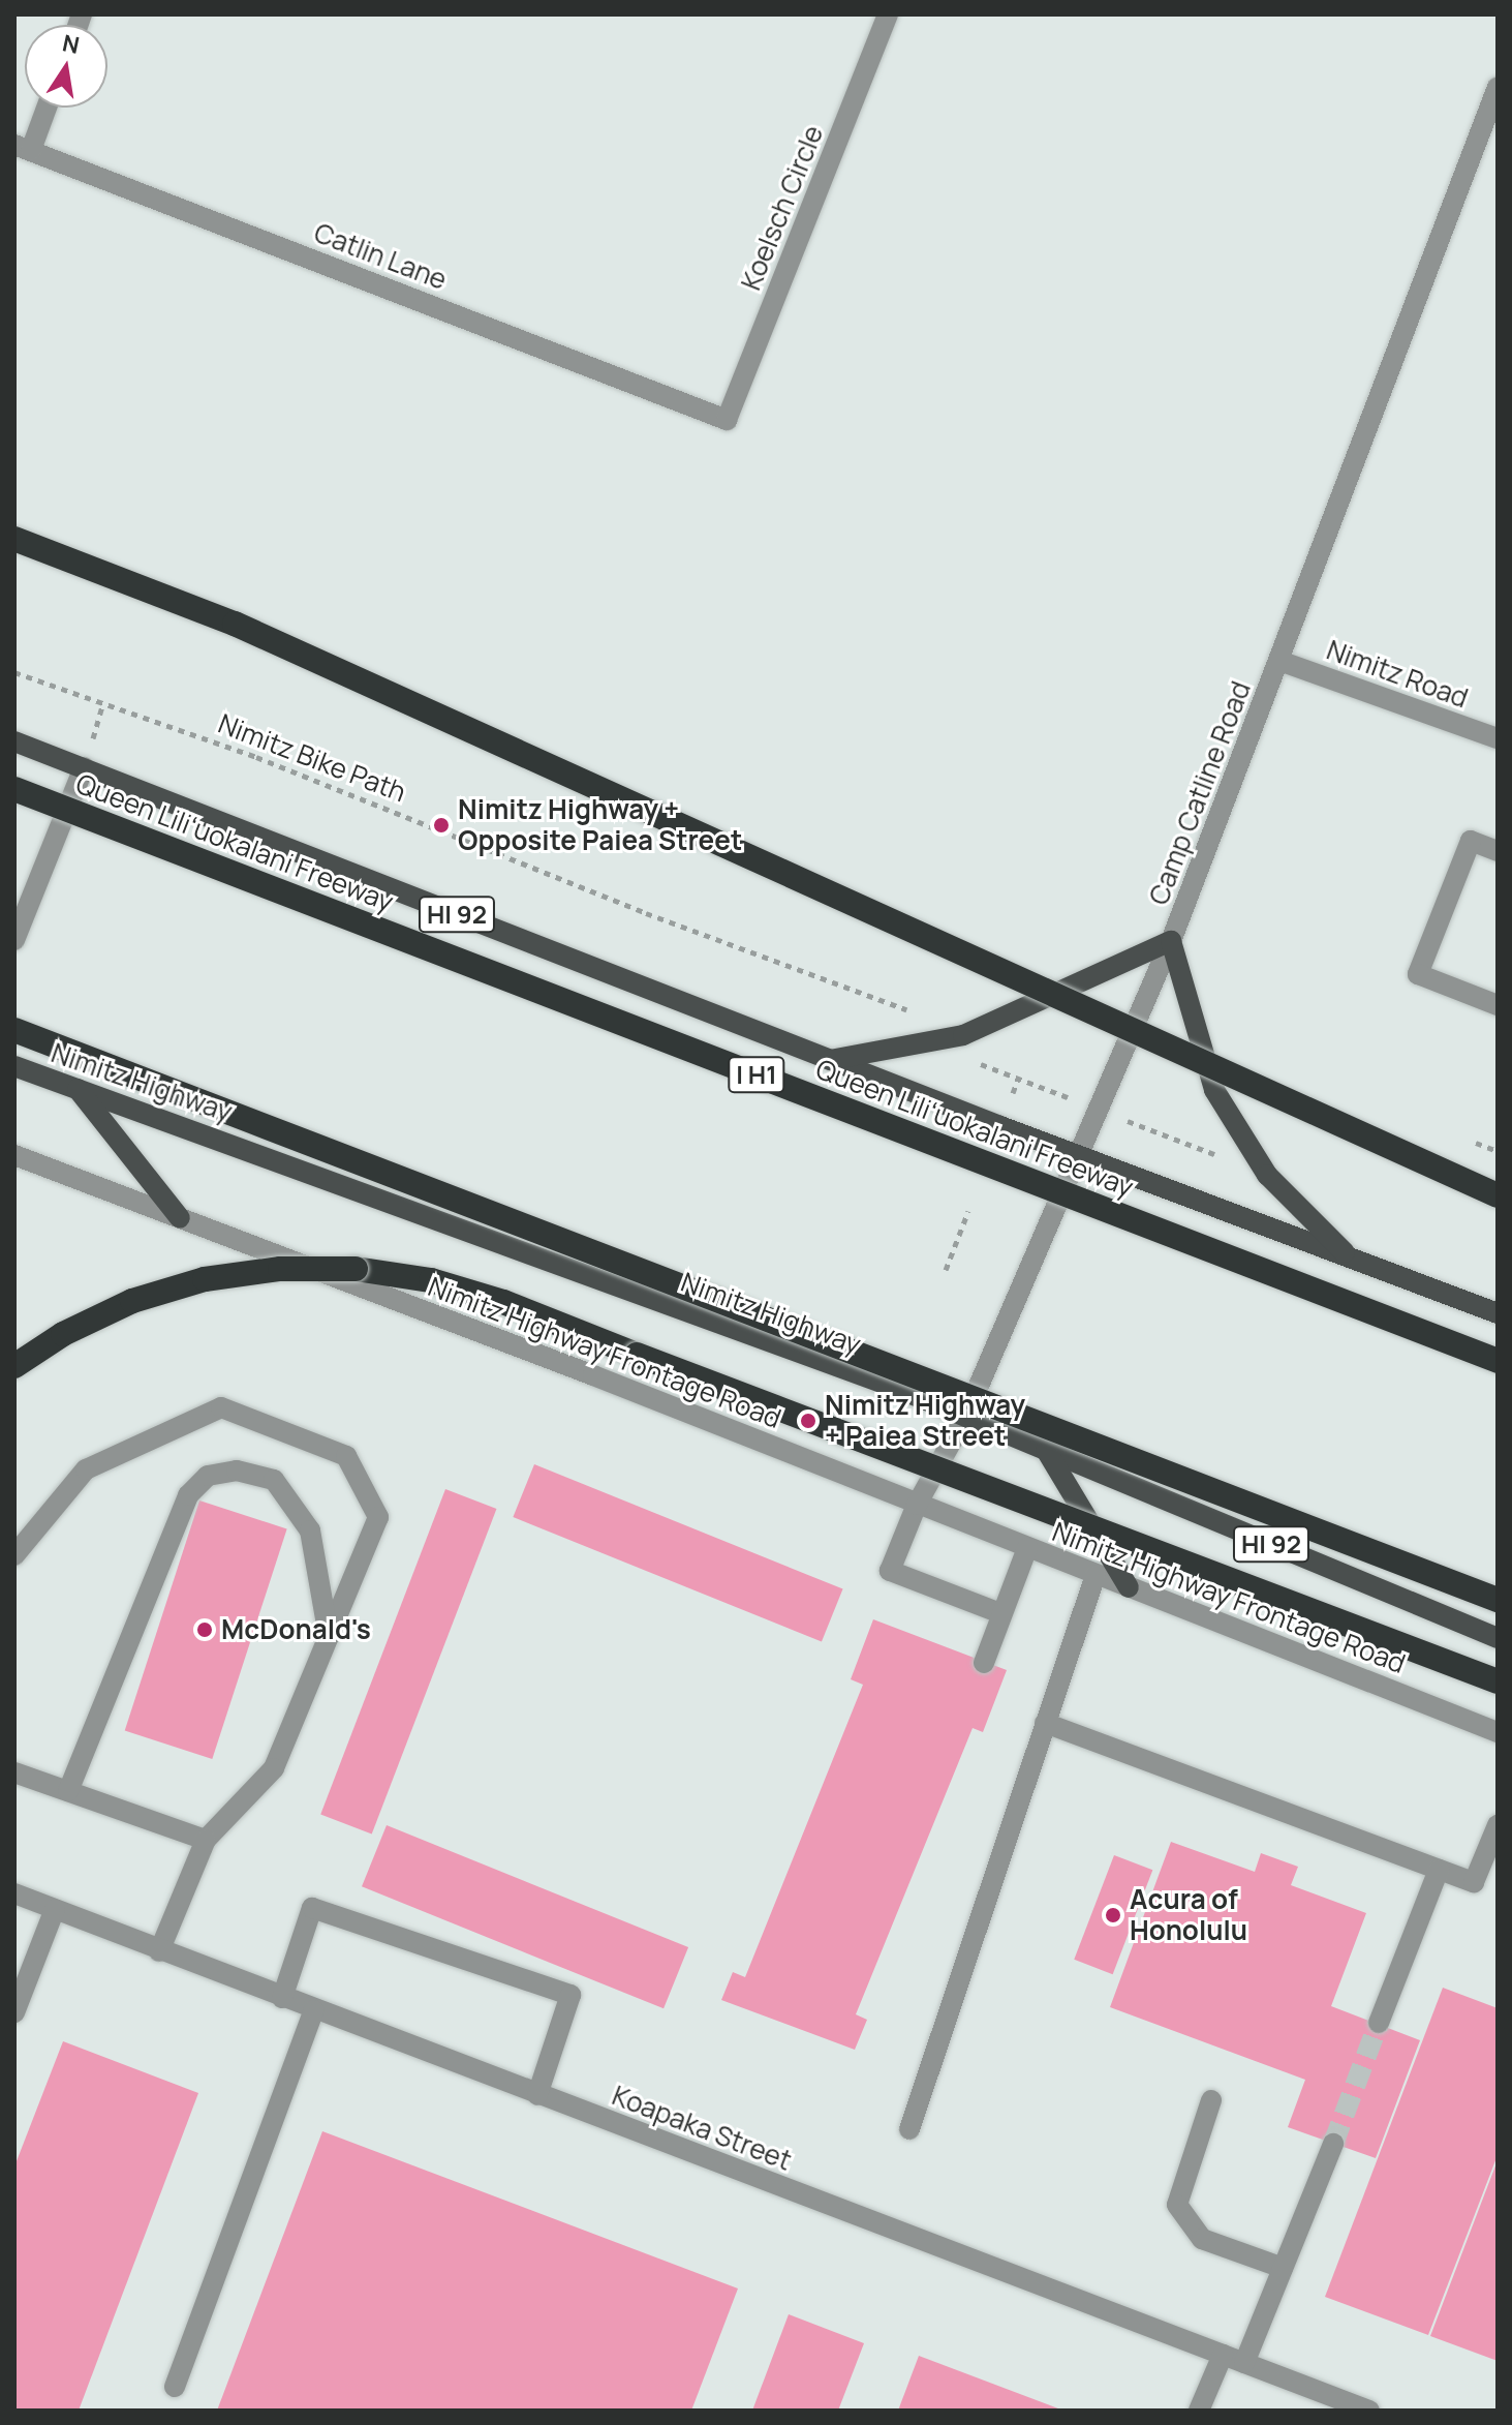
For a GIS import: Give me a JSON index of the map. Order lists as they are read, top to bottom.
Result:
{
  "streets": {
    "highway": ["Queen Liliʻuokalani Freeway", "I H1"],
    "main road": ["HI 92", "Nimitz Highway"],
    "street": [
      "Koelsch Circle",
      "Catlin Lane",
      "Nimitz Road",
      "Camp Catline Road",
      "Nimitz Highway Frontage Road",
      "Koapaka Street"
    ],
    "path": ["Nimitz Bike Path"]
  },
  "crossings": [
    ["Koelsch Circle", "Catlin Lane"],
    ["Nimitz Road", "Camp Catline Road"],
    ["Camp Catline Road", "HI 92"],
    ["Camp Catline Road", "Nimitz Highway"],
    ["Camp Catline Road", "Nimitz Highway Frontage Road"]
  ],
  "places": [
    "Nimitz Highway + Opposite Paiea Street",
    "Nimitz Highway + Paiea Street",
    "McDonald's",
    "Acura of Honolulu"
  ],
  "north": "top"
}
